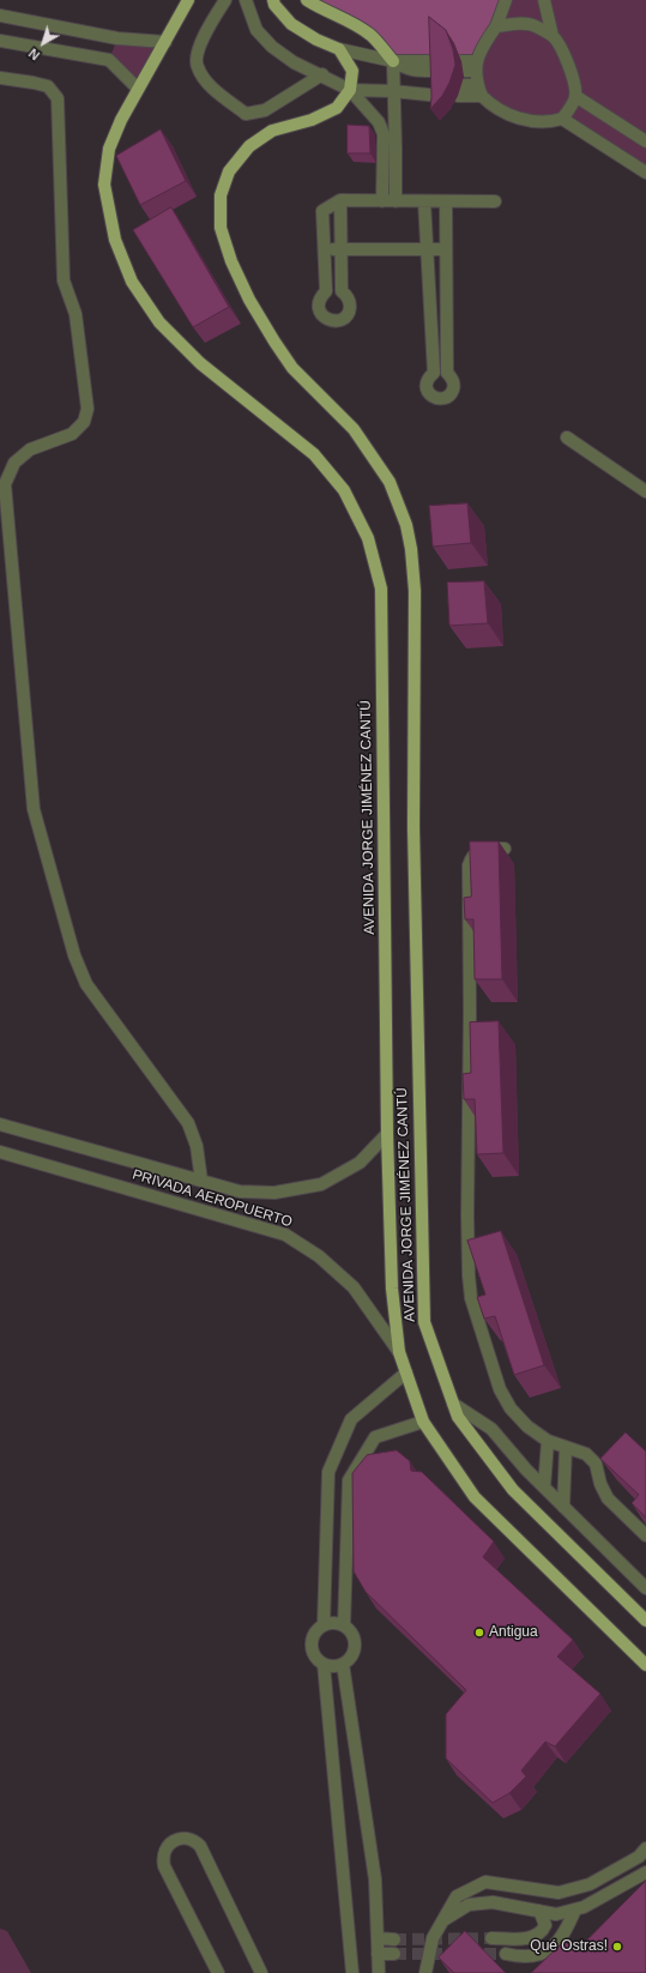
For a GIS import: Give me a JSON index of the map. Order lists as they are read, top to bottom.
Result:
{
  "streets": {
    "main road": ["AVENIDA JORGE JIMÉNEZ CANTÚ"],
    "street": ["PRIVADA AEROPUERTO"]
  },
  "crossings": [
    ["AVENIDA JORGE JIMÉNEZ CANTÚ", "PRIVADA AEROPUERTO"]
  ],
  "places": ["Antigua", "Qué Ostras!"],
  "north": "bottom left"
}
